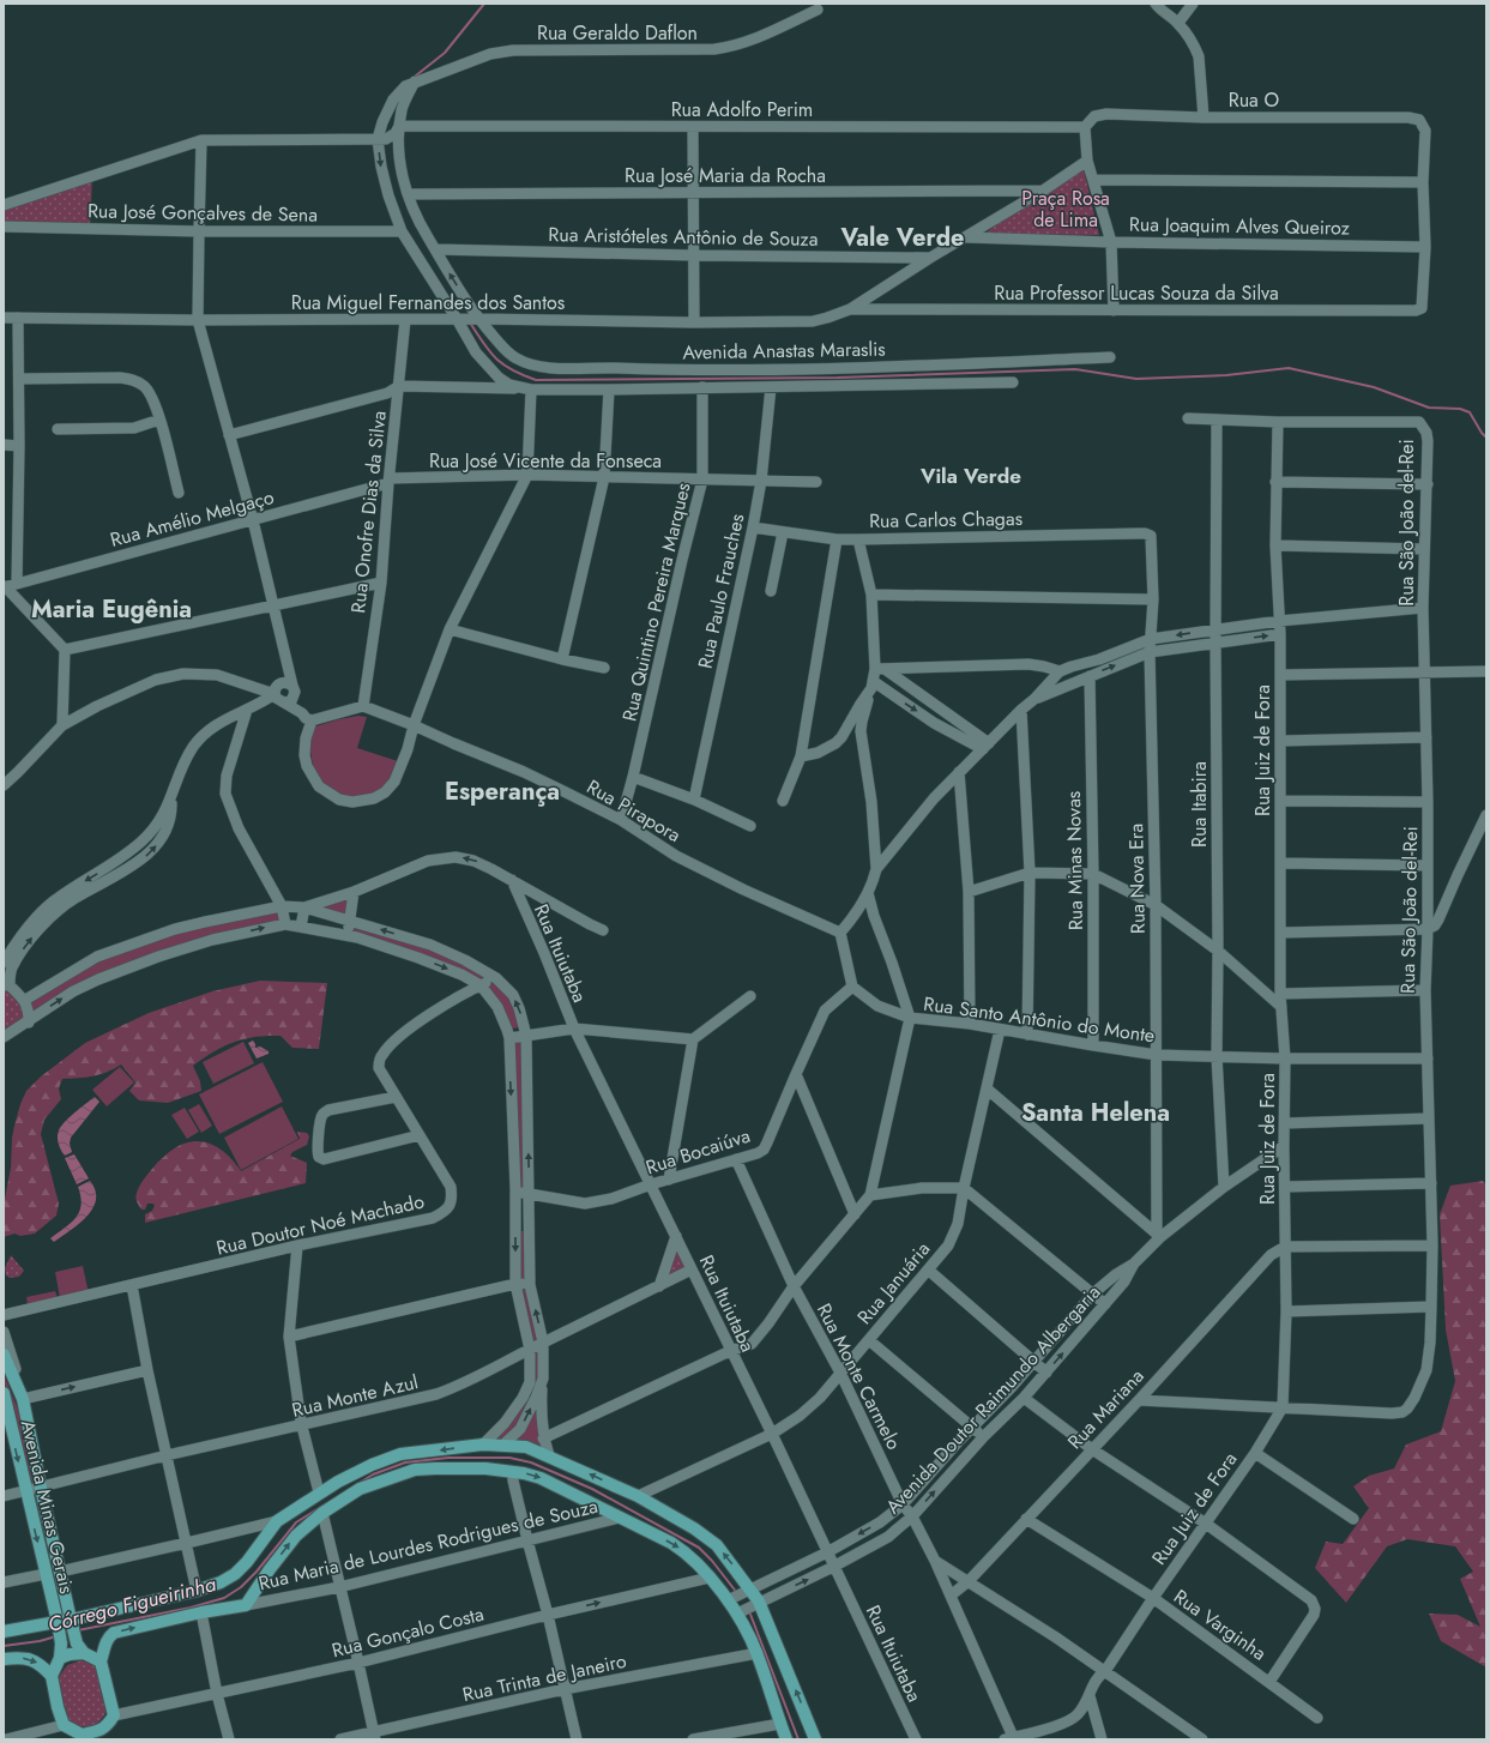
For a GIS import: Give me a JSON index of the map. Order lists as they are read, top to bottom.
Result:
{
  "streets": {
    "main road": ["Avenida Minas Gerais"],
    "street": [
      "Rua Geraldo Daflon",
      "Rua O",
      "Rua Adolfo Perim",
      "Rua José Maria da Rocha",
      "Rua José Gonçalves de Sena",
      "Rua Joaquim Alves Queiroz",
      "Rua Aristóteles Antônio de Souza",
      "Rua Professor Lucas Souza da Silva",
      "Rua Miguel Fernandes dos Santos",
      "Avenida Anastas Maraslis",
      "Rua José Vicente da Fonseca",
      "Rua Onofre Dias da Silva",
      "Rua Amélio Melgaço",
      "Rua Carlos Chagas",
      "Rua São João del-Rei",
      "Rua Paulo Frauches",
      "Rua Quintino Pereira Marques",
      "Rua Juiz de Fora",
      "Rua Itabira",
      "Rua Pirapora",
      "Rua Minas Novas",
      "Rua Nova Era",
      "Rua Ituiutaba",
      "Rua Santo Antônio do Monte",
      "Rua Bocaiúva",
      "Rua Doutor Noé Machado",
      "Rua Januária",
      "Rua Monte Carmelo",
      "Rua Monte Azul",
      "Avenida Doutor Raimundo Albergaria",
      "Rua Mariana",
      "Rua Maria de Lourdes Rodrigues de Souza",
      "Rua Varginha",
      "Rua Gonçalo Costa",
      "Rua Trinta de Janeiro"
    ]
  },
  "crossings": [
    ["Rua Geraldo Daflon", "Avenida Anastas Maraslis"],
    ["Rua O", "Rua Adolfo Perim"],
    ["Rua Adolfo Perim", "Avenida Anastas Maraslis"],
    ["Rua José Maria da Rocha", "Avenida Anastas Maraslis"],
    ["Rua José Gonçalves de Sena", "Avenida Anastas Maraslis"],
    ["Rua Joaquim Alves Queiroz", "Rua Professor Lucas Souza da Silva"],
    ["Rua Aristóteles Antônio de Souza", "Avenida Anastas Maraslis"],
    ["Rua Professor Lucas Souza da Silva", "Rua Miguel Fernandes dos Santos"],
    ["Rua Miguel Fernandes dos Santos", "Avenida Anastas Maraslis"],
    ["Rua Miguel Fernandes dos Santos", "Rua Onofre Dias da Silva"],
    ["Avenida Anastas Maraslis", "Rua Paulo Frauches"],
    ["Avenida Anastas Maraslis", "Rua Quintino Pereira Marques"],
    ["Rua José Vicente da Fonseca", "Rua Onofre Dias da Silva"],
    ["Rua José Vicente da Fonseca", "Rua Amélio Melgaço"],
    ["Rua José Vicente da Fonseca", "Rua Paulo Frauches"],
    ["Rua José Vicente da Fonseca", "Rua Quintino Pereira Marques"],
    ["Rua Onofre Dias da Silva", "Rua Amélio Melgaço"],
    ["Rua Onofre Dias da Silva", "Rua Pirapora"],
    ["Rua Carlos Chagas", "Rua Paulo Frauches"],
    ["Rua Carlos Chagas", "Rua Nova Era"],
    ["Rua São João del-Rei", "Rua Juiz de Fora"],
    ["Rua São João del-Rei", "Rua Santo Antônio do Monte"],
    ["Rua Quintino Pereira Marques", "Rua Pirapora"],
    ["Rua Juiz de Fora", "Rua Santo Antônio do Monte"],
    ["Rua Juiz de Fora", "Rua Monte Carmelo"],
    ["Rua Juiz de Fora", "Avenida Doutor Raimundo Albergaria"],
    ["Rua Juiz de Fora", "Rua Mariana"],
    ["Rua Juiz de Fora", "Rua Varginha"],
    ["Rua Itabira", "Rua Santo Antônio do Monte"],
    ["Rua Itabira", "Avenida Doutor Raimundo Albergaria"],
    ["Rua Minas Novas", "Rua Santo Antônio do Monte"],
    ["Rua Nova Era", "Rua Santo Antônio do Monte"],
    ["Rua Nova Era", "Avenida Doutor Raimundo Albergaria"],
    ["Rua Ituiutaba", "Rua Bocaiúva"],
    ["Rua Ituiutaba", "Rua Januária"],
    ["Rua Ituiutaba", "Rua Monte Azul"],
    ["Rua Ituiutaba", "Avenida Doutor Raimundo Albergaria"],
    ["Rua Santo Antônio do Monte", "Rua Bocaiúva"],
    ["Rua Santo Antônio do Monte", "Rua Januária"],
    ["Rua Bocaiúva", "Rua Monte Carmelo"],
    ["Rua Januária", "Rua Monte Carmelo"],
    ["Rua Monte Carmelo", "Avenida Doutor Raimundo Albergaria"],
    ["Rua Monte Carmelo", "Rua Mariana"],
    ["Rua Monte Azul", "Avenida Minas Gerais"],
    ["Rua Mariana", "Rua Varginha"],
    ["Avenida Minas Gerais", "Rua Gonçalo Costa"]
  ],
  "districts": [
    "Vale Verde",
    "Vila Verde",
    "Maria Eugênia",
    "Esperança",
    "Santa Helena"
  ],
  "water": ["Córrego Figueirinha"],
  "parks": ["Praça Rosa de Lima"]
}
